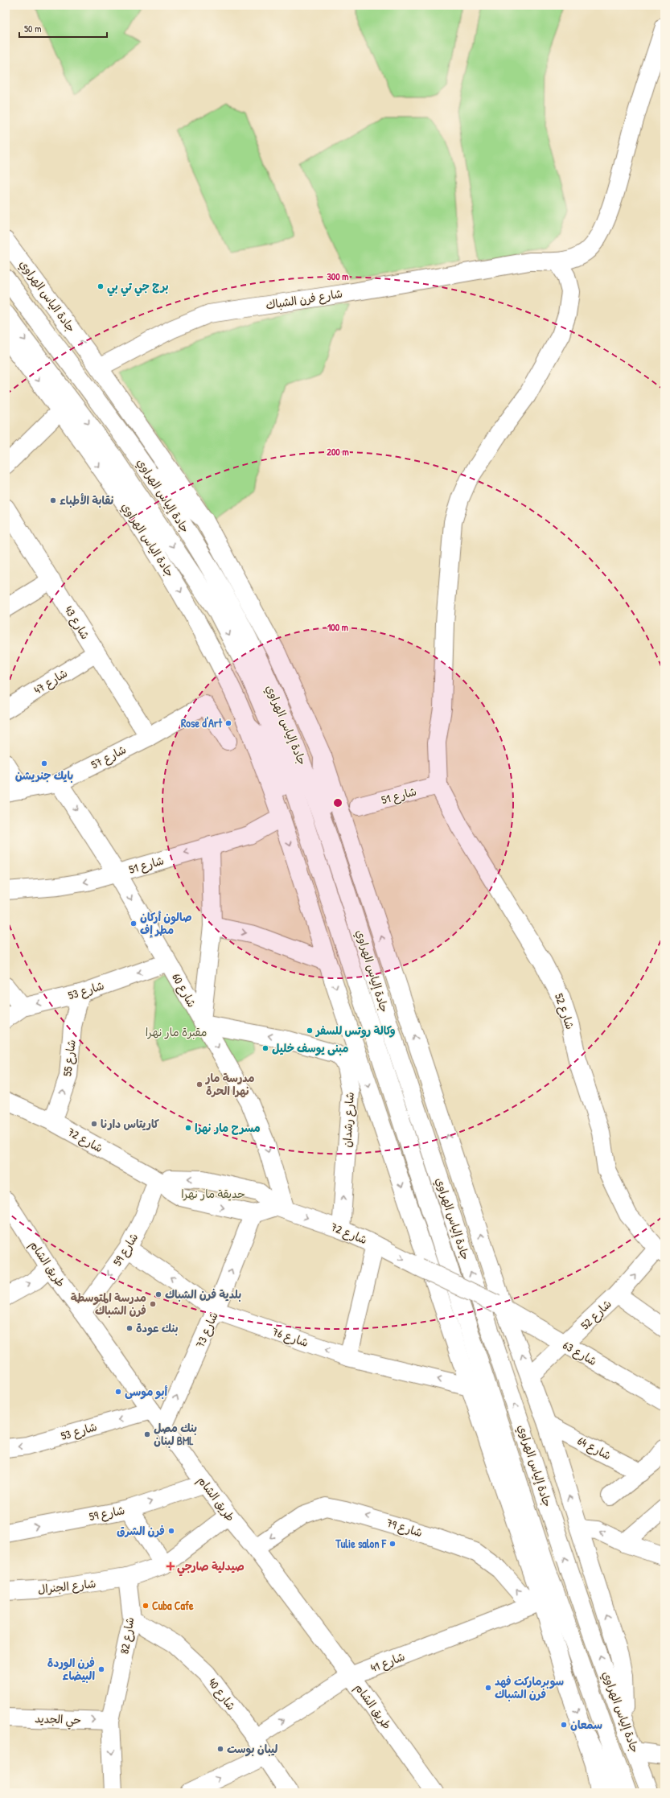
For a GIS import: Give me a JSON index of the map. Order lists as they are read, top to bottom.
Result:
{
  "streets": {
    "main road": [
      "جادة الياس الهراوي",
      "شارع فرن الشباك",
      "جادة إلياس الهراوي",
      "شارع 43",
      "شارع 47",
      "شارع 57",
      "شارع 51",
      "شارع 53",
      "شارع 60",
      "شارع 52",
      "شارع 55",
      "شارع رشدان",
      "شارع 72",
      "شارع 59",
      "طريق الشام",
      "شارع 73",
      "شارع 76",
      "شارع 63",
      "شارع 64",
      "شارع 79",
      "شارع الجنرال",
      "شارع 82",
      "شارع 41",
      "شارع 40",
      "حي الجديد"
    ]
  },
  "crossings": [
    ["جادة الياس الهراوي", "شارع فرن الشباك"],
    ["جادة الياس الهراوي", "جادة إلياس الهراوي"],
    ["شارع فرن الشباك", "جادة إلياس الهراوي"],
    ["جادة إلياس الهراوي", "شارع 52"],
    ["جادة إلياس الهراوي", "شارع 72"],
    ["جادة إلياس الهراوي", "شارع 63"],
    ["جادة إلياس الهراوي", "شارع 64"],
    ["شارع 43", "شارع 47"],
    ["شارع 43", "شارع 57"],
    ["شارع 57", "شارع 60"],
    ["شارع 51", "شارع 60"],
    ["شارع 51", "شارع 52"],
    ["شارع 53", "شارع 60"],
    ["شارع 53", "شارع 55"],
    ["شارع 53", "طريق الشام"],
    ["شارع 60", "شارع رشدان"],
    ["شارع 60", "شارع 72"],
    ["شارع 52", "شارع 63"],
    ["شارع 55", "شارع 72"],
    ["شارع رشدان", "شارع 72"],
    ["شارع 72", "شارع 59"],
    ["شارع 72", "شارع 73"],
    ["شارع 72", "شارع 63"],
    ["شارع 59", "طريق الشام"],
    ["شارع 59", "شارع 76"],
    ["طريق الشام", "شارع 73"],
    ["طريق الشام", "شارع 79"],
    ["طريق الشام", "شارع 41"],
    ["شارع 73", "شارع 76"],
    ["شارع 79", "شارع 41"],
    ["شارع الجنرال", "شارع 82"],
    ["شارع 82", "شارع 40"],
    ["شارع 82", "حي الجديد"],
    ["شارع 41", "شارع 40"]
  ],
  "one_way": [
    "شارع 51",
    "شارع 55",
    "شارع 76",
    "شارع 79",
    "شارع 41",
    "حي الجديد"
  ],
  "parks": ["مقبرة مار نهرا", "حديقة مار نهرا"],
  "places": {
    "other": [
      "برج جي تي بي",
      "نقابة الأطباء",
      "Rose d'Art",
      "بايك جنريشن",
      "صالون أركان مطر إف",
      "وكالة روتس للسفر",
      "مبنى يوسف خليل",
      "مدرسة مار نهرا الحرة",
      "كاريتاس دارنا",
      "مسرح مار نهرا",
      "بلدية فرن الشباك",
      "مدرسة المتوسطة فرن الشباك",
      "بنك عودة",
      "أبو موسى",
      "بنك مصل لبنان BML",
      "فرن الشرق",
      "Tulie salon F",
      "Cuba Cafe",
      "فرن الوردة البيضاء",
      "سوبرماركت فهد فرن الشباك",
      "سمعان",
      "ليبان بوست"
    ],
    "health": ["صيدلية صارجي"]
  },
  "scale_bar": "50 m",
  "rings": ["300 m", "200 m", "100 m"]
}
